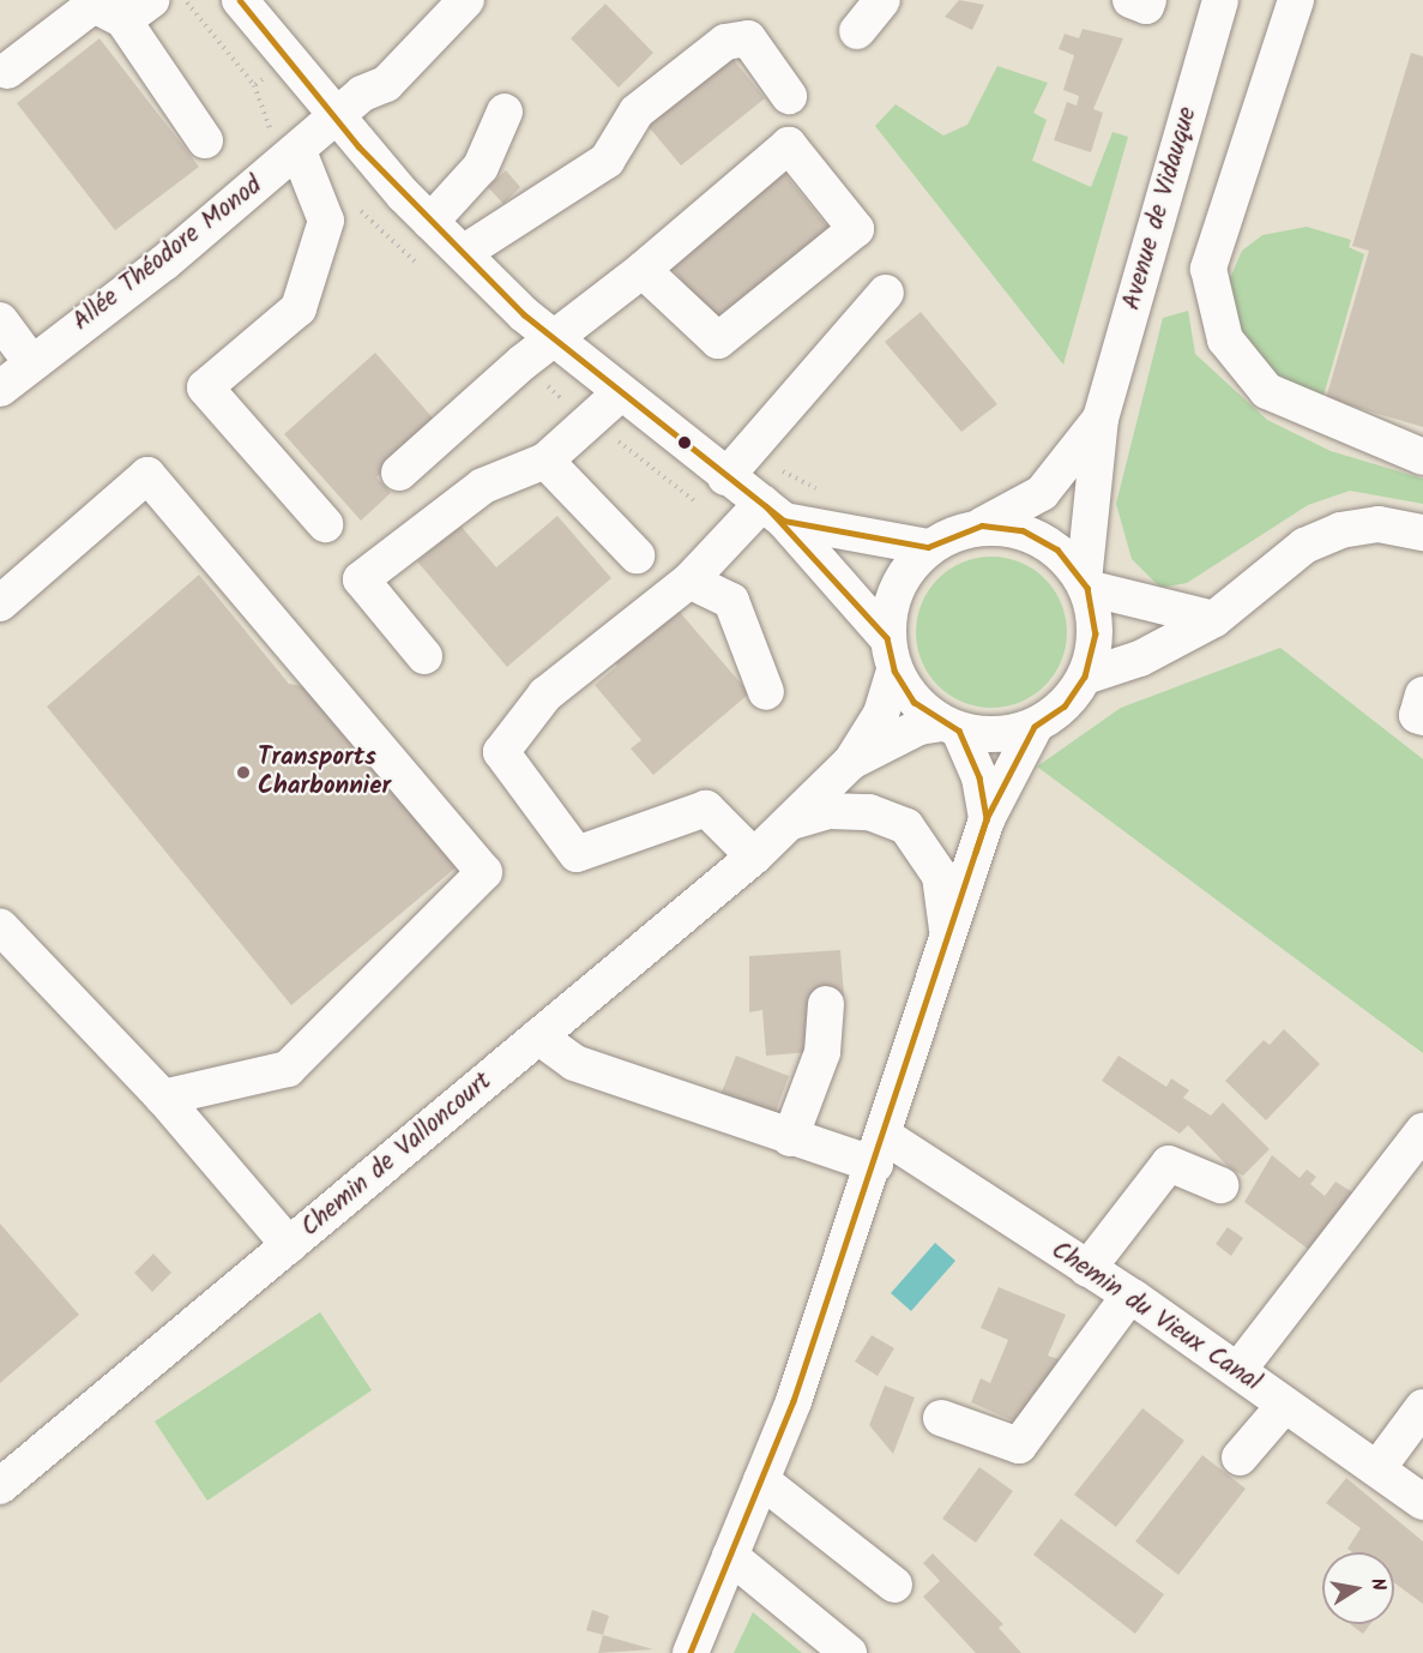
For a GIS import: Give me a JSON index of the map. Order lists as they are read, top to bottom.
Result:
{
  "streets": {
    "street": [
      "Avenue de Vidauque",
      "Allée Théodore Monod",
      "Chemin de Valloncourt",
      "Chemin du Vieux Canal"
    ]
  },
  "crossings": [
    ["Avenue de Vidauque", "Chemin de Valloncourt"],
    ["Chemin de Valloncourt", "Chemin du Vieux Canal"]
  ],
  "places": ["Transports Charbonnier"],
  "north": "right"
}
